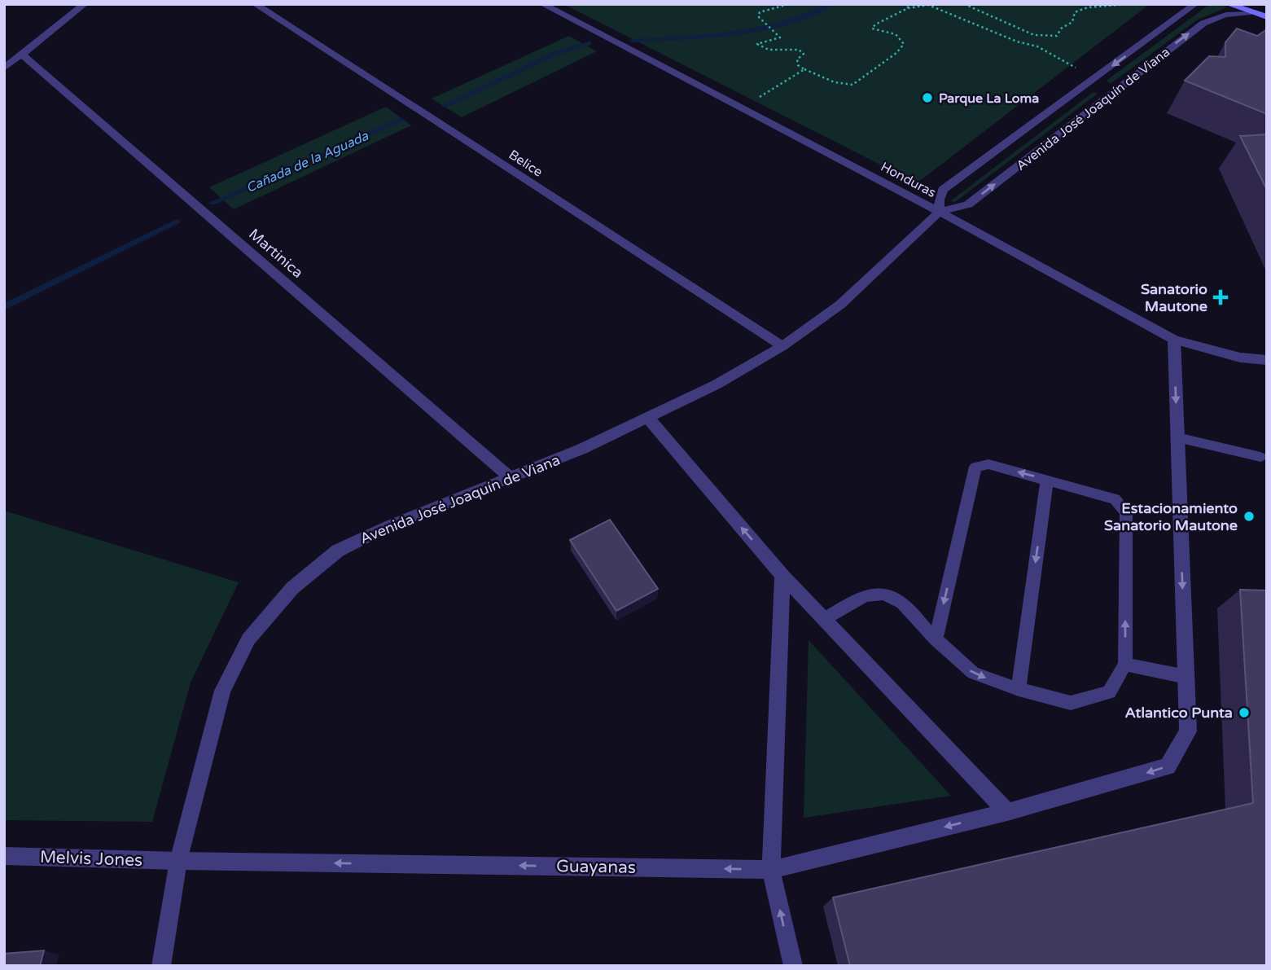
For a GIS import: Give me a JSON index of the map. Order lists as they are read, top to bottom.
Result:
{
  "streets": {
    "street": [
      "Avenida José Joaquín de Viana",
      "Belice",
      "Honduras",
      "Martinica",
      "Melvis Jones",
      "Guayanas"
    ]
  },
  "crossings": [
    ["Avenida José Joaquín de Viana", "Belice"],
    ["Avenida José Joaquín de Viana", "Honduras"],
    ["Avenida José Joaquín de Viana", "Martinica"],
    ["Avenida José Joaquín de Viana", "Melvis Jones"],
    ["Avenida José Joaquín de Viana", "Guayanas"],
    ["Honduras", "Guayanas"],
    ["Melvis Jones", "Guayanas"]
  ],
  "water": ["Cañada de la Aguada"],
  "places": {
    "other": ["Parque La Loma", "Estacionamiento Sanatorio Mautone", "Atlantico Punta"],
    "health": ["Sanatorio Mautone"]
  }
}
